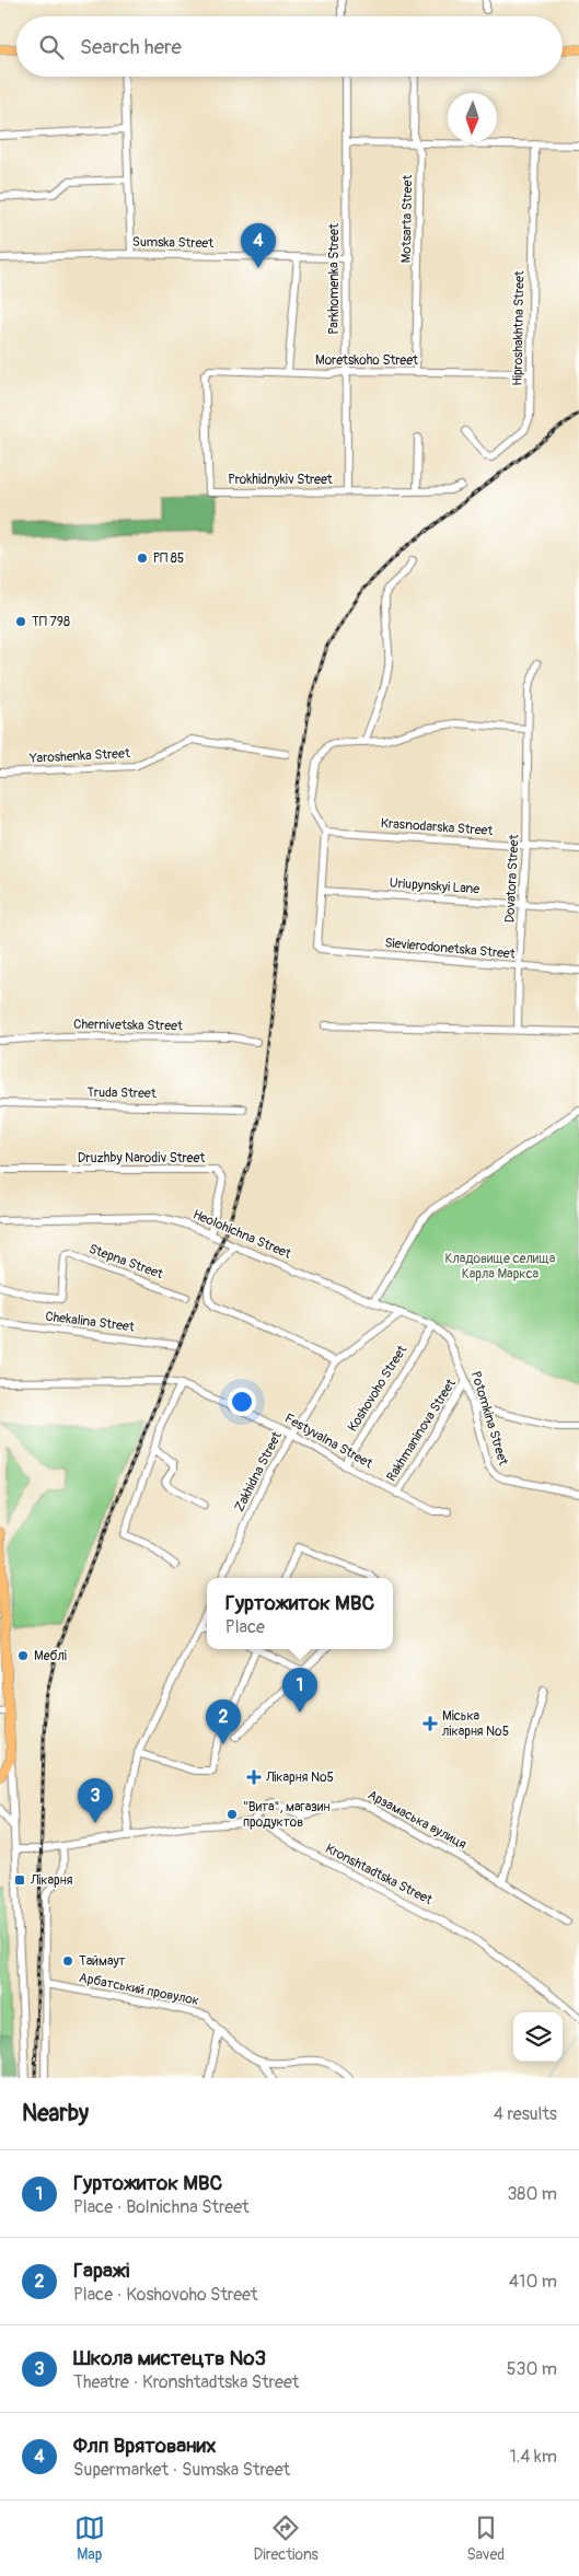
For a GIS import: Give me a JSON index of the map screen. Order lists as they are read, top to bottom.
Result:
{
  "streets": {
    "street": [
      "Motsarta Street",
      "Sumska Street",
      "Parkhomenka Street",
      "Hiproshakhtna Street",
      "Moretskoho Street",
      "Prokhidnykiv Street",
      "Yaroshenka Street",
      "Krasnodarska Street",
      "Dovatora Street",
      "Uriupynskyi Lane",
      "Sievierodonetska Street",
      "Chernivetska Street",
      "Truda Street",
      "Druzhby Narodiv Street",
      "Heolohichna Street",
      "Stepna Street",
      "Chekalina Street",
      "Koshovoho Street",
      "Potomkina Street",
      "Rakhmaninova Street",
      "Festyvalna Street",
      "Zakhidna Street",
      "Арзамаська вулиця",
      "Kronshtadtska Street",
      "Арбатський провулок"
    ]
  },
  "crossings": [
    ["Motsarta Street", "Moretskoho Street"],
    ["Sumska Street", "Parkhomenka Street"],
    ["Parkhomenka Street", "Moretskoho Street"],
    ["Parkhomenka Street", "Prokhidnykiv Street"],
    ["Hiproshakhtna Street", "Moretskoho Street"],
    ["Moretskoho Street", "Prokhidnykiv Street"],
    ["Krasnodarska Street", "Dovatora Street"],
    ["Dovatora Street", "Uriupynskyi Lane"],
    ["Dovatora Street", "Sievierodonetska Street"],
    ["Uriupynskyi Lane", "Sievierodonetska Street"],
    ["Druzhby Narodiv Street", "Heolohichna Street"],
    ["Heolohichna Street", "Potomkina Street"],
    ["Heolohichna Street", "Zakhidna Street"],
    ["Koshovoho Street", "Potomkina Street"],
    ["Koshovoho Street", "Festyvalna Street"],
    ["Potomkina Street", "Rakhmaninova Street"],
    ["Potomkina Street", "Zakhidna Street"],
    ["Rakhmaninova Street", "Festyvalna Street"],
    ["Festyvalna Street", "Zakhidna Street"],
    ["Арзамаська вулиця", "Kronshtadtska Street"]
  ],
  "parks": ["Кладовище селища Карла Маркса"],
  "places": {
    "other": [
      "РП 85",
      "ТП 798",
      "Меблі",
      "\"Вита\", магазин продуктов",
      "Таймаут"
    ],
    "health": ["Міська лікарня №5", "Лікарня №5"],
    "transit": ["Лікарня"]
  },
  "north": "bottom",
  "page": {
    "search": "Search here",
    "pins": [
      "4",
      "1",
      "2",
      "3"
    ],
    "popup": ["Гуртожиток МВС", "Place"],
    "heading": ["Nearby", "4 results"],
    "list": [
      {
        "mark": "1",
        "name": "Гуртожиток МВС",
        "note": "Place · Bolnichna Street",
        "value": "380 m"
      },
      {
        "mark": "2",
        "name": "Гаражі",
        "note": "Place · Koshovoho Street",
        "value": "410 m"
      },
      {
        "mark": "3",
        "name": "Школа мистецтв №3",
        "note": "Theatre · Kronshtadtska Street",
        "value": "530 m"
      },
      {
        "mark": "4",
        "name": "Флп Врятованих",
        "note": "Supermarket · Sumska Street",
        "value": "1.4 km"
      }
    ],
    "nav": ["Map", "Directions", "Saved"]
  }
}
